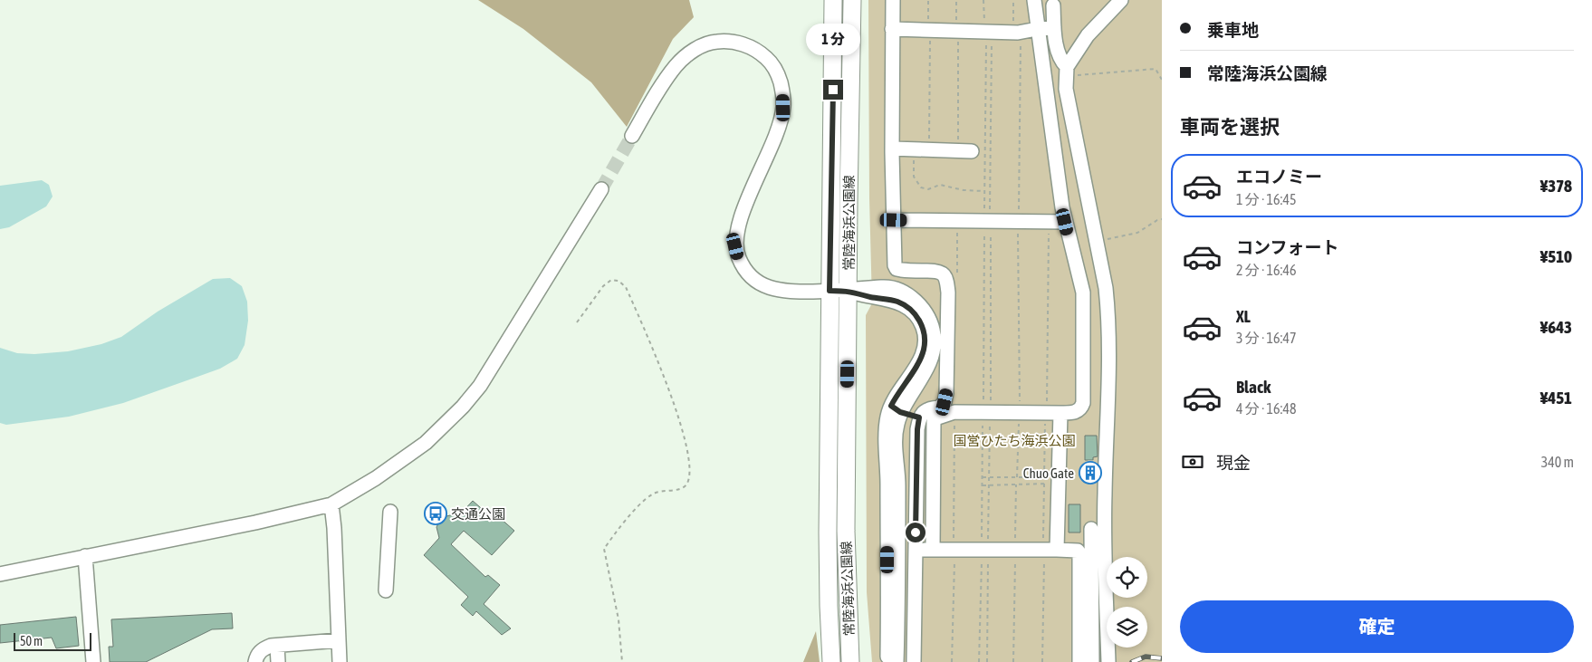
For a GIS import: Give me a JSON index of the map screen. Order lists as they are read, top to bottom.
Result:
{
  "streets": {
    "main road": ["常陸海浜公園線"]
  },
  "parks": ["国営ひたち海浜公園"],
  "places": {
    "building": ["Chuo Gate"],
    "bus stop": ["交通公園"]
  },
  "scale_bar": "50 m",
  "page": {
    "banner": ["乗車地", "常陸海浜公園線"],
    "bubble": "1 分",
    "heading": "車両を選択",
    "list": [
      {
        "name": "エコノミー",
        "note": "1 分 · 16:45",
        "value": "¥378"
      },
      {
        "name": "コンフォート",
        "note": "2 分 · 16:46",
        "value": "¥510"
      },
      {
        "name": "XL",
        "note": "3 分 · 16:47",
        "value": "¥643"
      },
      {
        "name": "Black",
        "note": "4 分 · 16:48",
        "value": "¥451"
      }
    ],
    "pay": ["現金", "340 m"],
    "buttons": "確定",
    "scale": "50 m"
  }
}
